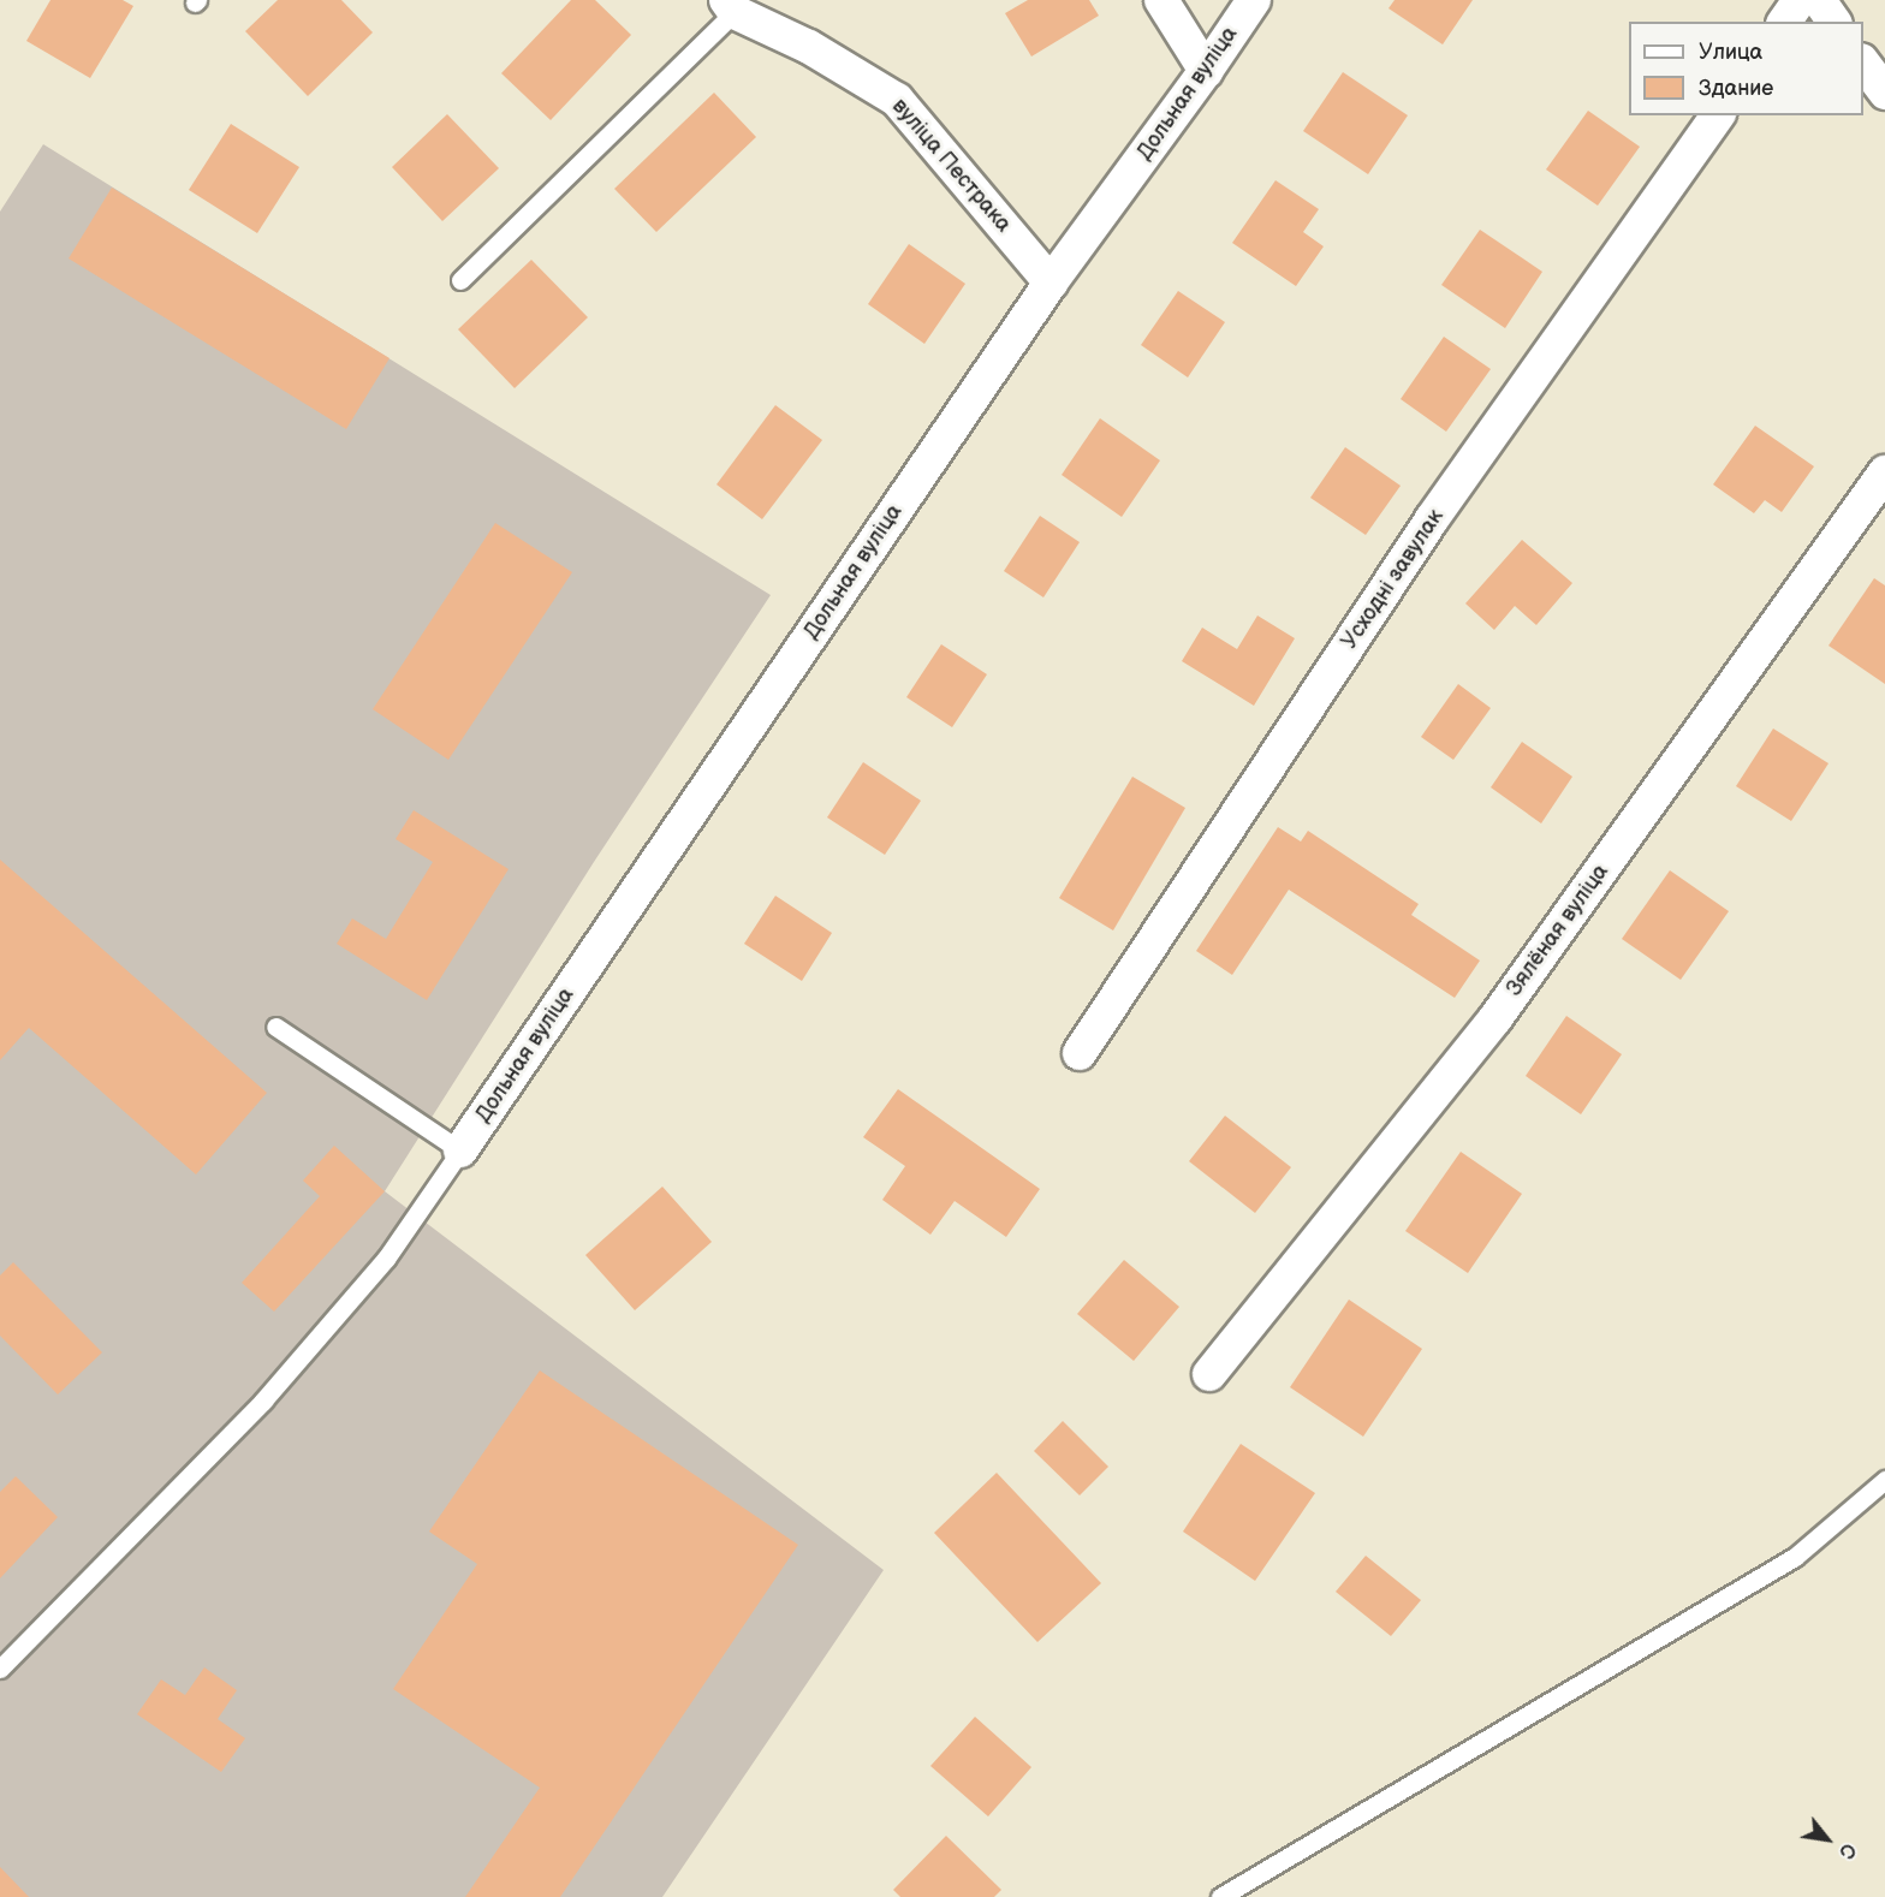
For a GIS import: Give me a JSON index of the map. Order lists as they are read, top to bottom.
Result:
{
  "streets": {
    "street": [
      "Дольная вуліца",
      "вуліца Пестрака",
      "Усходні завулак",
      "Зялёная вуліца"
    ]
  },
  "crossings": [
    ["Дольная вуліца", "вуліца Пестрака"]
  ],
  "legend": ["Улица", "Здание"],
  "north": "bottom right"
}
